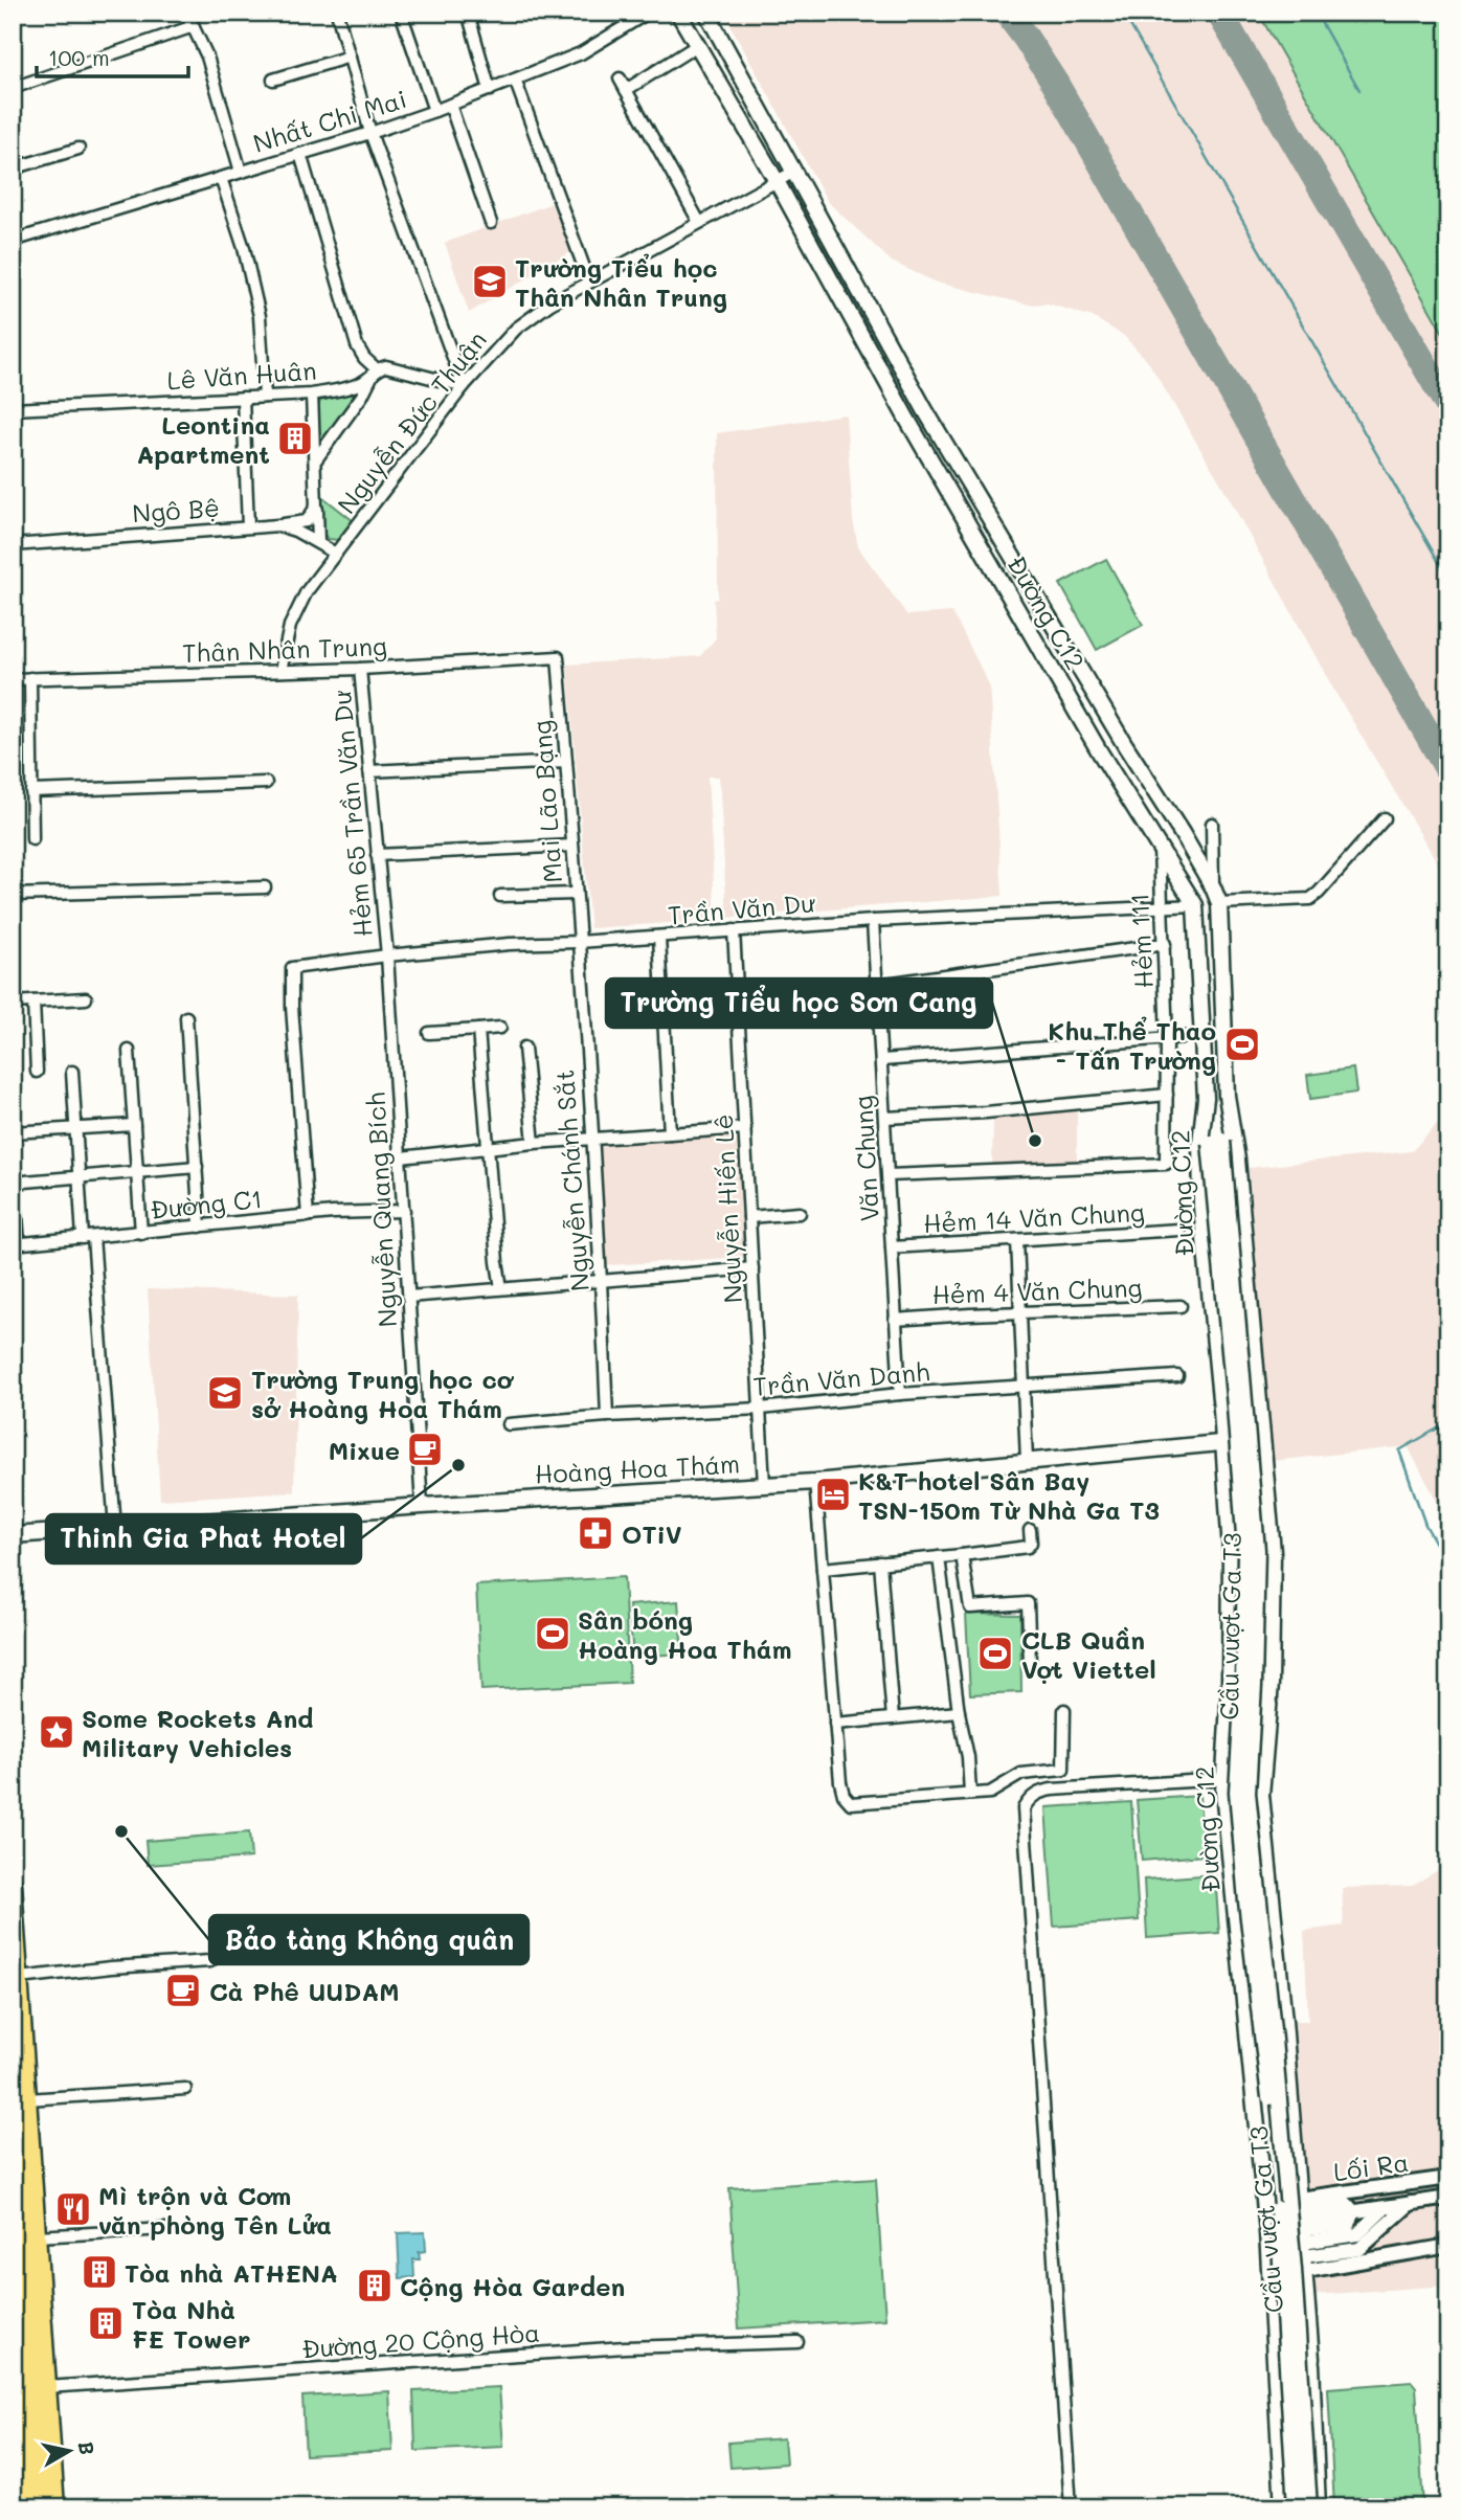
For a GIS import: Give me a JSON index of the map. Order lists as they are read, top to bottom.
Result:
{
  "streets": {
    "main road": ["Đường C12", "Hoàng Hoa Thám", "Cầu vượt Ga T3"],
    "street": [
      "Nhất Chi Mai",
      "Lê Văn Huân",
      "Nguyễn Đức Thuận",
      "Ngô Bệ",
      "Thân Nhân Trung",
      "Mai Lão Bạng",
      "Hẻm 65 Trần Văn Dư",
      "Trần Văn Dư",
      "Hẻm 111",
      "Văn Chung",
      "Nguyễn Chánh Sắt",
      "Đường C1",
      "Nguyễn Hiến Lê",
      "Nguyễn Quang Bích",
      "Hẻm 14 Văn Chung",
      "Hẻm 4 Văn Chung",
      "Trần Văn Danh",
      "Lối Ra",
      "Đường 20 Cộng Hòa"
    ]
  },
  "crossings": [
    ["Lê Văn Huân", "Nguyễn Đức Thuận"],
    ["Nguyễn Đức Thuận", "Ngô Bệ"],
    ["Nguyễn Đức Thuận", "Đường C12"],
    ["Nguyễn Đức Thuận", "Thân Nhân Trung"],
    ["Đường C12", "Trần Văn Dư"],
    ["Đường C12", "Hẻm 111"],
    ["Đường C12", "Hoàng Hoa Thám"],
    ["Đường C12", "Cầu vượt Ga T3"],
    ["Đường C12", "Lối Ra"],
    ["Thân Nhân Trung", "Mai Lão Bạng"],
    ["Thân Nhân Trung", "Hẻm 65 Trần Văn Dư"],
    ["Mai Lão Bạng", "Trần Văn Dư"],
    ["Mai Lão Bạng", "Nguyễn Chánh Sắt"],
    ["Hẻm 65 Trần Văn Dư", "Trần Văn Dư"],
    ["Hẻm 65 Trần Văn Dư", "Nguyễn Quang Bích"],
    ["Trần Văn Dư", "Hẻm 111"],
    ["Trần Văn Dư", "Văn Chung"],
    ["Trần Văn Dư", "Nguyễn Chánh Sắt"],
    ["Trần Văn Dư", "Đường C1"],
    ["Trần Văn Dư", "Nguyễn Hiến Lê"],
    ["Trần Văn Dư", "Nguyễn Quang Bích"],
    ["Hẻm 111", "Văn Chung"],
    ["Văn Chung", "Hẻm 14 Văn Chung"],
    ["Văn Chung", "Hẻm 4 Văn Chung"],
    ["Văn Chung", "Trần Văn Danh"],
    ["Nguyễn Chánh Sắt", "Trần Văn Danh"],
    ["Đường C1", "Nguyễn Quang Bích"],
    ["Nguyễn Hiến Lê", "Trần Văn Danh"],
    ["Nguyễn Hiến Lê", "Hoàng Hoa Thám"],
    ["Nguyễn Quang Bích", "Hoàng Hoa Thám"]
  ],
  "places": {
    "school or university": ["Trường Tiểu học Thân Nhân Trung", "Trường Trung học cơ sở Hoàng Hoa Thám"],
    "building": [
      "Leontina Apartment",
      "Tòa nhà ATHENA",
      "Cộng Hòa Garden",
      "Tòa Nhà FE Tower"
    ],
    "sports": ["Khu Thể Thao - Tấn Trường", "Sân bóng Hoàng Hoa Thám", "CLB Quần Vợt Viettel"],
    "other": ["Trường Tiểu học Sơn Cang", "Thinh Gia Phat Hotel", "Bảo tàng Không quân"],
    "cafe": ["Mixue", "Cà Phê UUDAM"],
    "hotel": ["K&T hotel Sân Bay TSN-150m Từ Nhà Ga T3"],
    "pharmacy": ["OTiV"],
    "place": ["Some Rockets And Military Vehicles"],
    "restaurant": ["Mì trộn và Cơm văn phòng Tên Lửa"]
  },
  "scale_bar": "100 m",
  "north": "right"
}
